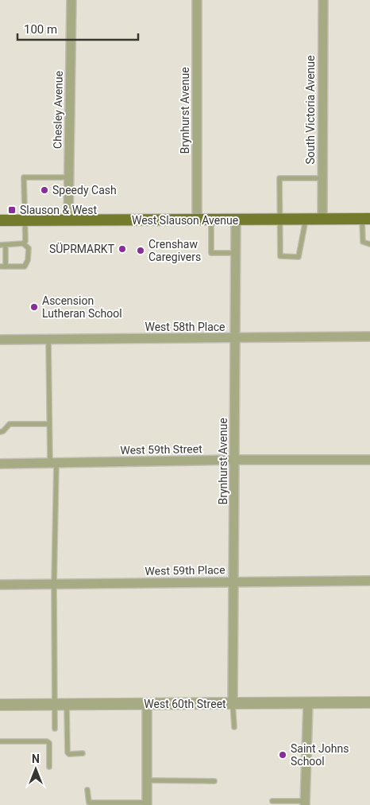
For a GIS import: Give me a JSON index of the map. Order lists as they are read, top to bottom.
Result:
{
  "streets": {
    "main road": ["West Slauson Avenue"],
    "street": [
      "Chesley Avenue",
      "South Victoria Avenue",
      "Brynhurst Avenue",
      "West 58th Place",
      "West 59th Street",
      "West 59th Place",
      "West 60th Street"
    ]
  },
  "crossings": [
    ["Chesley Avenue", "West Slauson Avenue"],
    ["South Victoria Avenue", "West Slauson Avenue"],
    ["Brynhurst Avenue", "West Slauson Avenue"],
    ["Brynhurst Avenue", "West 58th Place"],
    ["Brynhurst Avenue", "West 59th Street"],
    ["Brynhurst Avenue", "West 59th Place"],
    ["Brynhurst Avenue", "West 60th Street"]
  ],
  "places": {
    "other": [
      "Speedy Cash",
      "SÜPRMARKT",
      "Crenshaw Caregivers",
      "Ascension Lutheran School",
      "Saint Johns School"
    ],
    "transit": ["Slauson & West"]
  },
  "scale_bar": "100 m",
  "north": "top"
}
